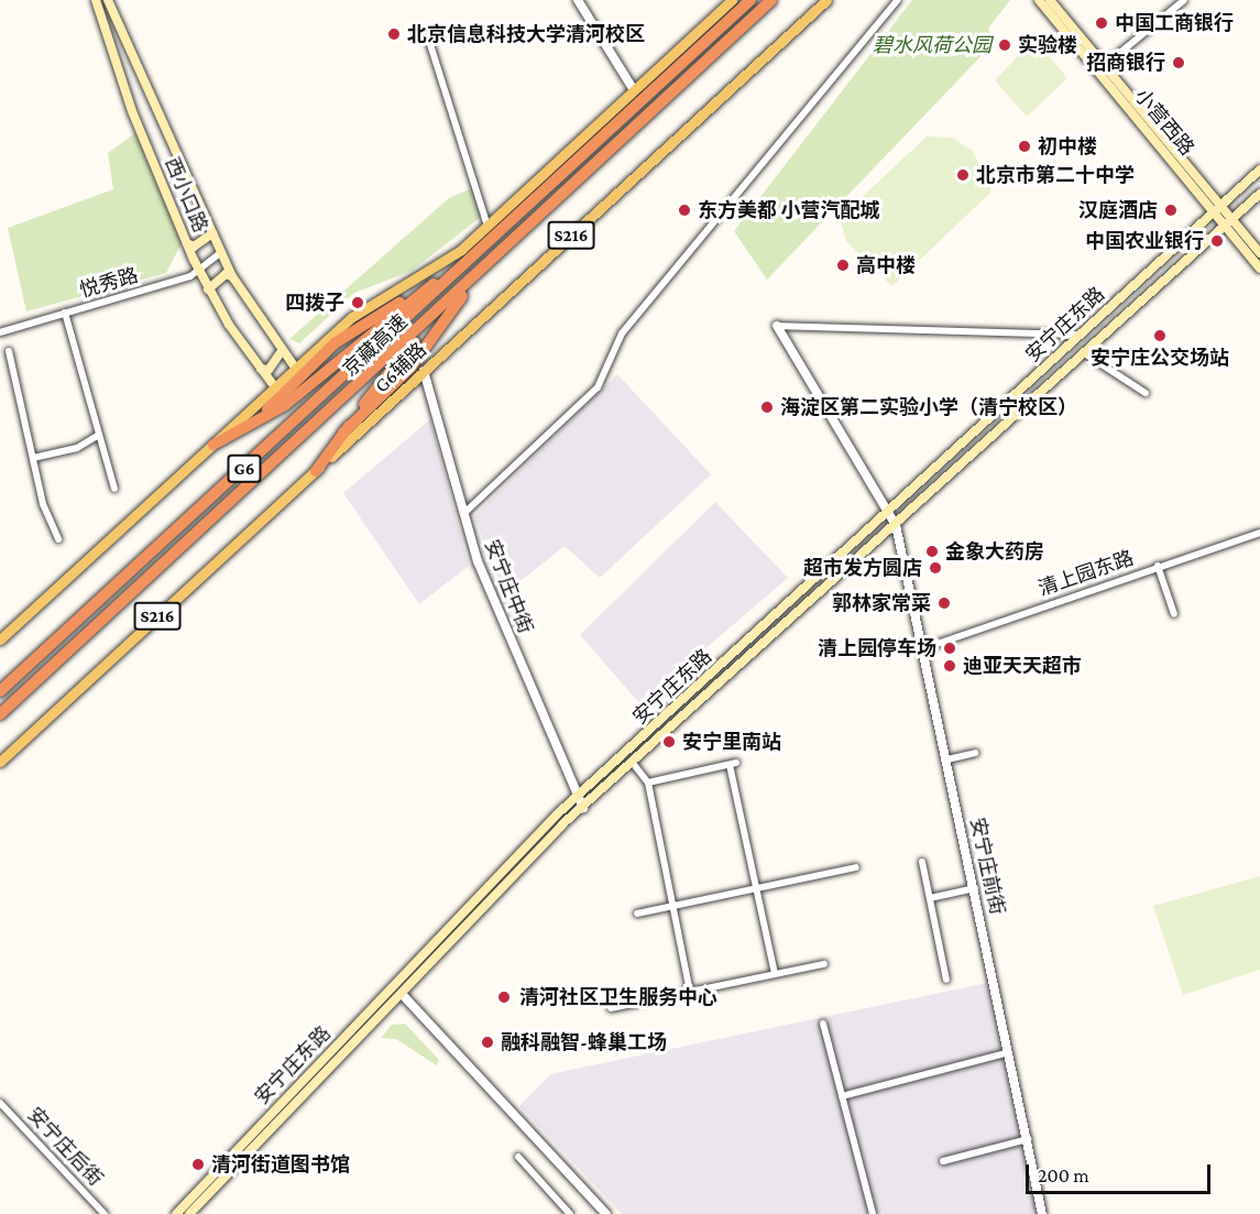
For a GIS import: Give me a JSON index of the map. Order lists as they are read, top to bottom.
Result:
{
  "streets": {
    "highway": ["京藏高速", "G6"],
    "main road": [
      "小营西路",
      "西小口路",
      "S216",
      "安宁庄东路",
      "G6辅路"
    ],
    "street": [
      "悦秀路",
      "清上园东路",
      "安宁庄中街",
      "安宁庄前街",
      "安宁庄后街"
    ]
  },
  "crossings": [
    ["小营西路", "安宁庄东路"],
    ["西小口路", "悦秀路"],
    ["安宁庄东路", "安宁庄中街"],
    ["安宁庄东路", "安宁庄前街"],
    ["G6辅路", "安宁庄中街"],
    ["清上园东路", "安宁庄前街"]
  ],
  "parks": ["碧水风荷公园"],
  "places": [
    "中国工商银行",
    "北京信息科技大学清河校区",
    "实验楼",
    "招商银行",
    "初中楼",
    "北京市第二十中学",
    "东方美都 小营汽配城",
    "汉庭酒店",
    "中国农业银行",
    "高中楼",
    "四拨子",
    "安宁庄公交场站",
    "海淀区第二实验小学（清宁校区）",
    "金象大药房",
    "超市发方圆店",
    "郭林家常菜",
    "清上园停车场",
    "迪亚天天超市",
    "安宁里南站",
    "清河社区卫生服务中心",
    "融科融智-蜂巢工场",
    "清河街道图书馆"
  ],
  "scale_bar": "200 m"
}
